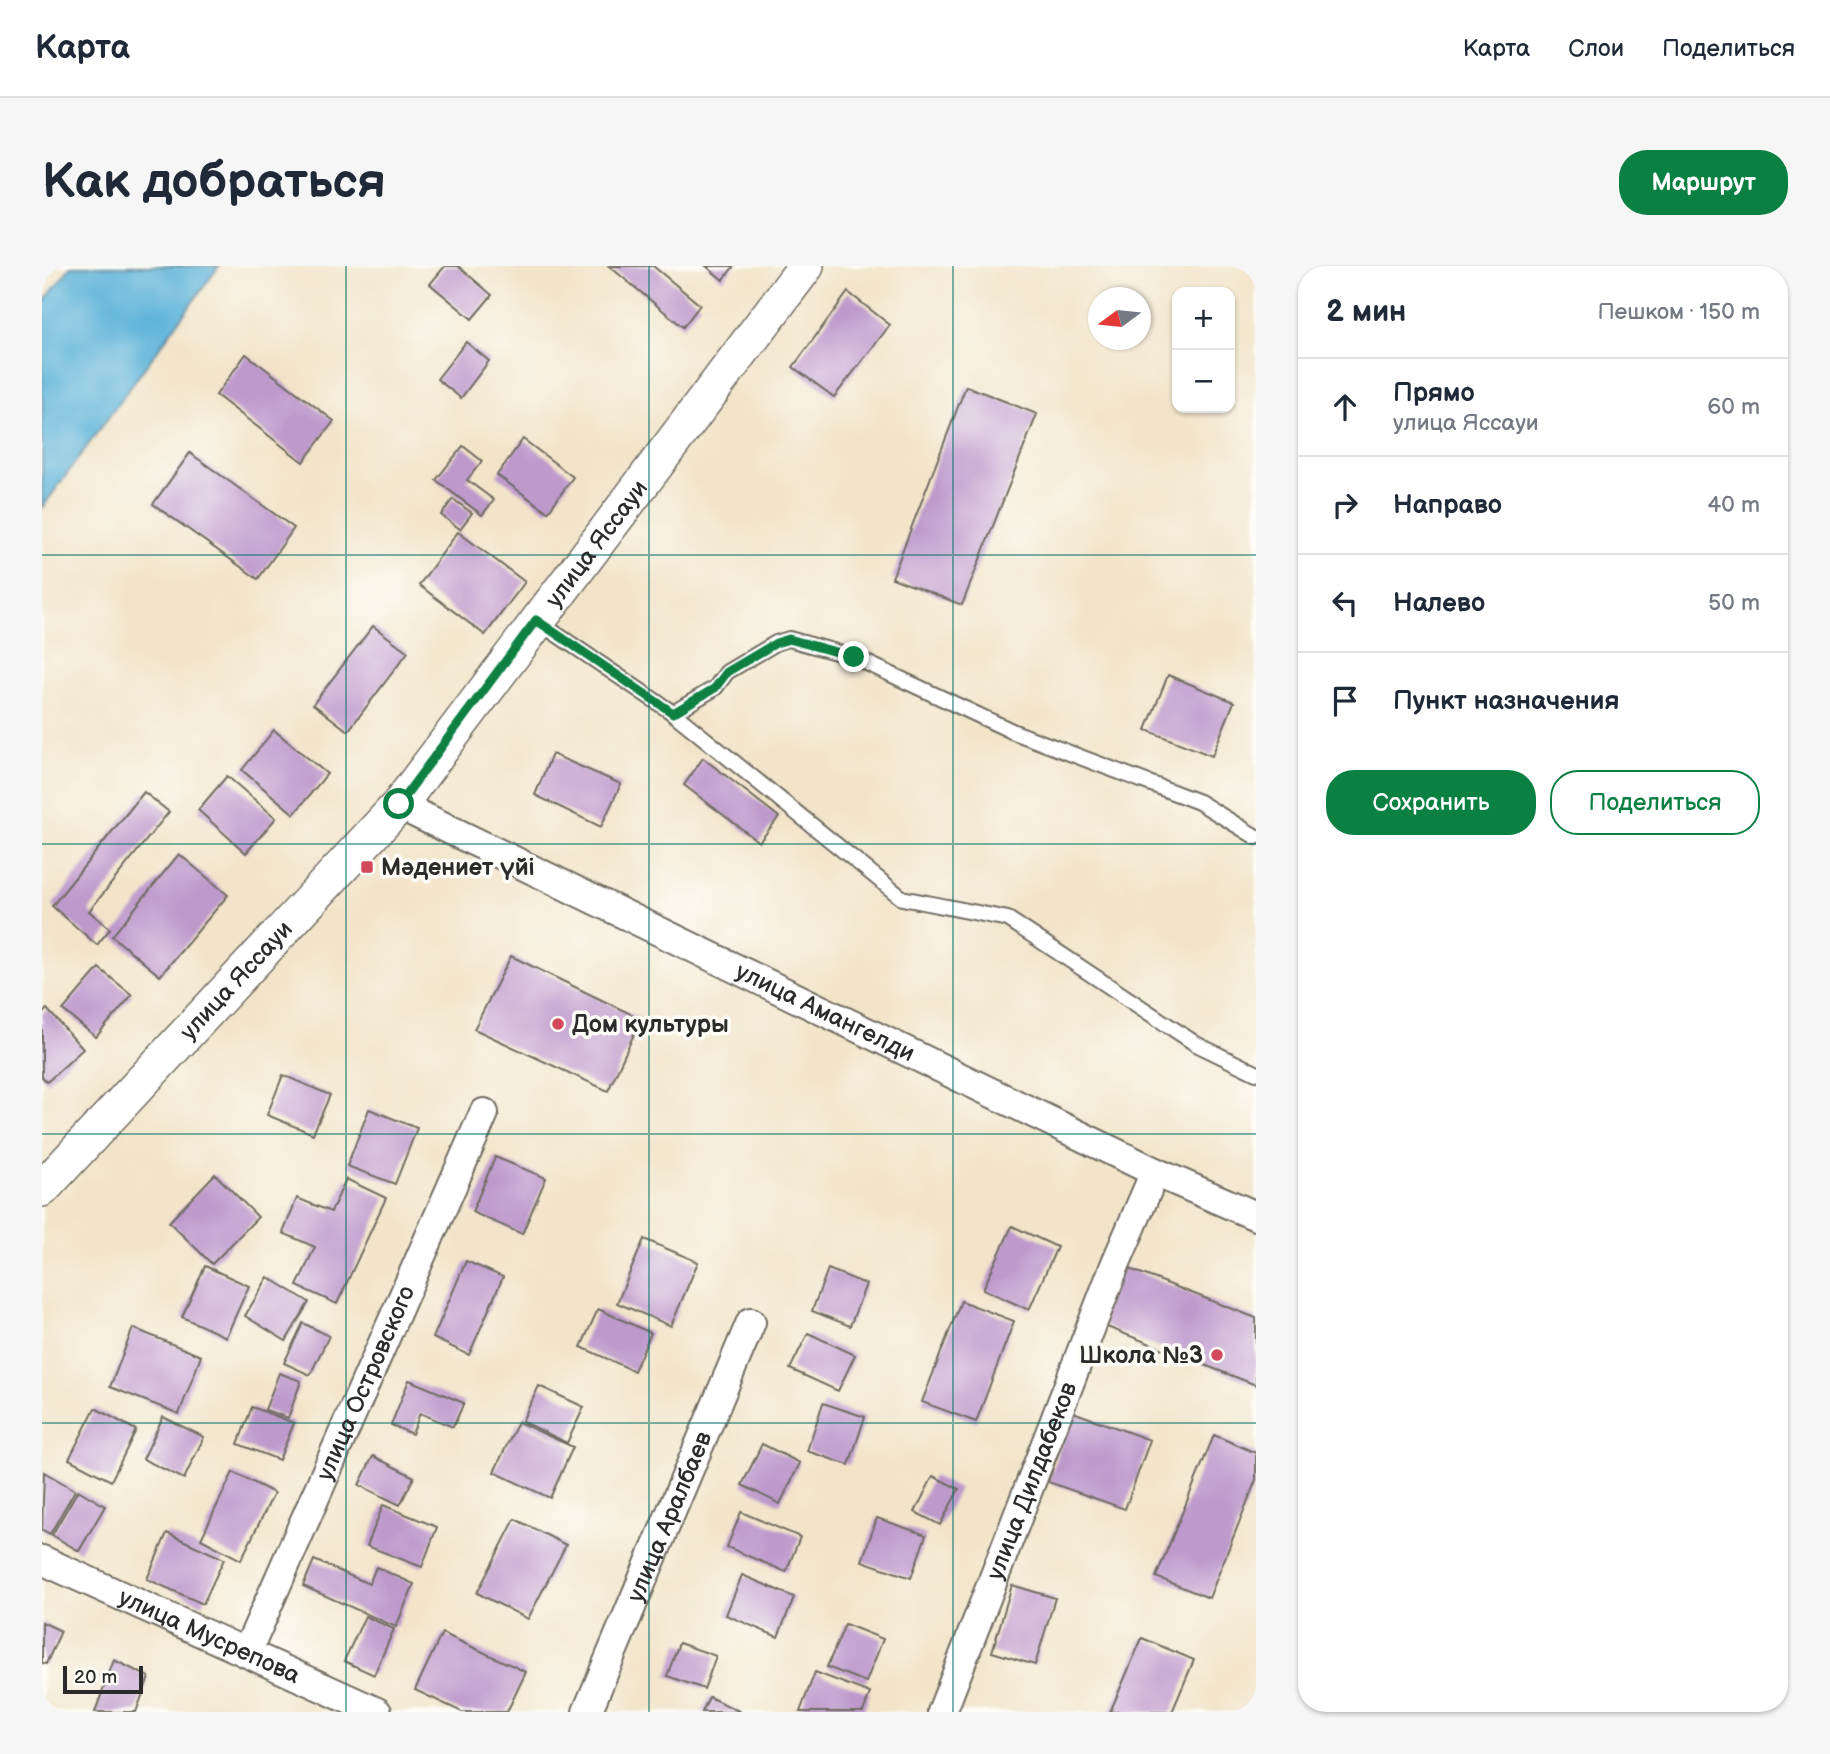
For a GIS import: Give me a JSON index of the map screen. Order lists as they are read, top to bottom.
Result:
{
  "streets": {
    "street": [
      "улица Яссауи",
      "улица Амангелди",
      "улица Островского",
      "улица Дилдабеков",
      "улица Аралбаев",
      "улица Мусрепова"
    ]
  },
  "crossings": [
    ["улица Яссауи", "улица Амангелди"],
    ["улица Амангелди", "улица Дилдабеков"],
    ["улица Островского", "улица Мусрепова"]
  ],
  "places": {
    "transit": ["Мәдениет үйі"],
    "other": ["Дом культуры", "Школа №3"]
  },
  "scale_bar": "20 m",
  "north": "left",
  "page": {
    "header": "Карта",
    "nav": ["Карта", "Слои", "Поделиться"],
    "buttons": [
      "Маршрут",
      ["Сохранить", "Поделиться"]
    ],
    "title": "Как добраться",
    "heading": ["2 мин", "Пешком · 150 m"],
    "map_buttons": ["+", "−"],
    "list": [
      ["Прямо", "улица Яссауи", "60 m"],
      ["Направо", "40 m"],
      ["Налево", "50 m"],
      "Пункт назначения"
    ],
    "scale": "20 m"
  }
}
